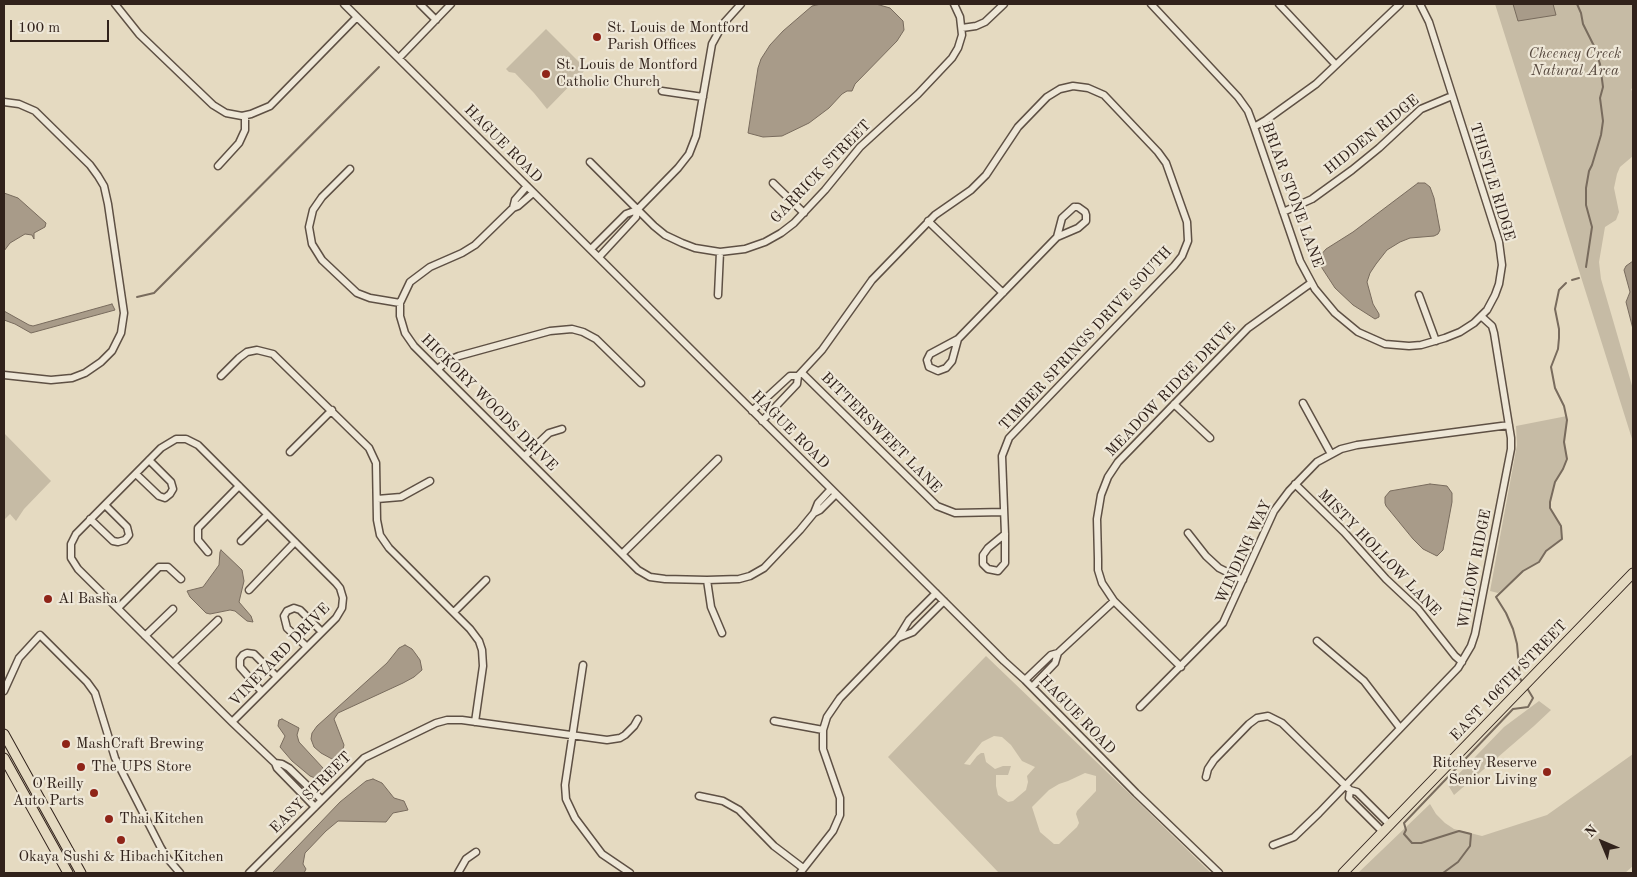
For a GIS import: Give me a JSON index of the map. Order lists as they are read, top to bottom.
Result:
{
  "streets": {
    "main road": ["EAST 106TH STREET"],
    "street": [
      "HIDDEN RIDGE",
      "HAGUE ROAD",
      "GARRICK STREET",
      "THISTLE RIDGE",
      "BRIAR STONE LANE",
      "TIMBER SPRINGS DRIVE SOUTH",
      "MEADOW RIDGE DRIVE",
      "HICKORY WOODS DRIVE",
      "BITTERSWEET LANE",
      "WINDING WAY",
      "MISTY HOLLOW LANE",
      "WILLOW RIDGE",
      "VINEYARD DRIVE",
      "EASY STREET"
    ]
  },
  "crossings": [
    ["HIDDEN RIDGE", "THISTLE RIDGE"],
    ["HIDDEN RIDGE", "BRIAR STONE LANE"],
    ["THISTLE RIDGE", "BRIAR STONE LANE"],
    ["THISTLE RIDGE", "WILLOW RIDGE"],
    ["BRIAR STONE LANE", "MEADOW RIDGE DRIVE"],
    ["TIMBER SPRINGS DRIVE SOUTH", "BITTERSWEET LANE"],
    ["MEADOW RIDGE DRIVE", "WINDING WAY"],
    ["WINDING WAY", "MISTY HOLLOW LANE"],
    ["WINDING WAY", "WILLOW RIDGE"],
    ["MISTY HOLLOW LANE", "WILLOW RIDGE"]
  ],
  "parks": ["Cheeney Creek Natural Area"],
  "places": [
    "St. Louis de Montford Parish Offices",
    "St. Louis de Montford Catholic Church",
    "Al Basha",
    "MashCraft Brewing",
    "The UPS Store",
    "Ritchey Reserve Senior Living",
    "O'Reilly Auto Parts",
    "Thai Kitchen",
    "Okaya Sushi & Hibachi Kitchen"
  ],
  "scale_bar": "100 m",
  "north": "top left"
}
